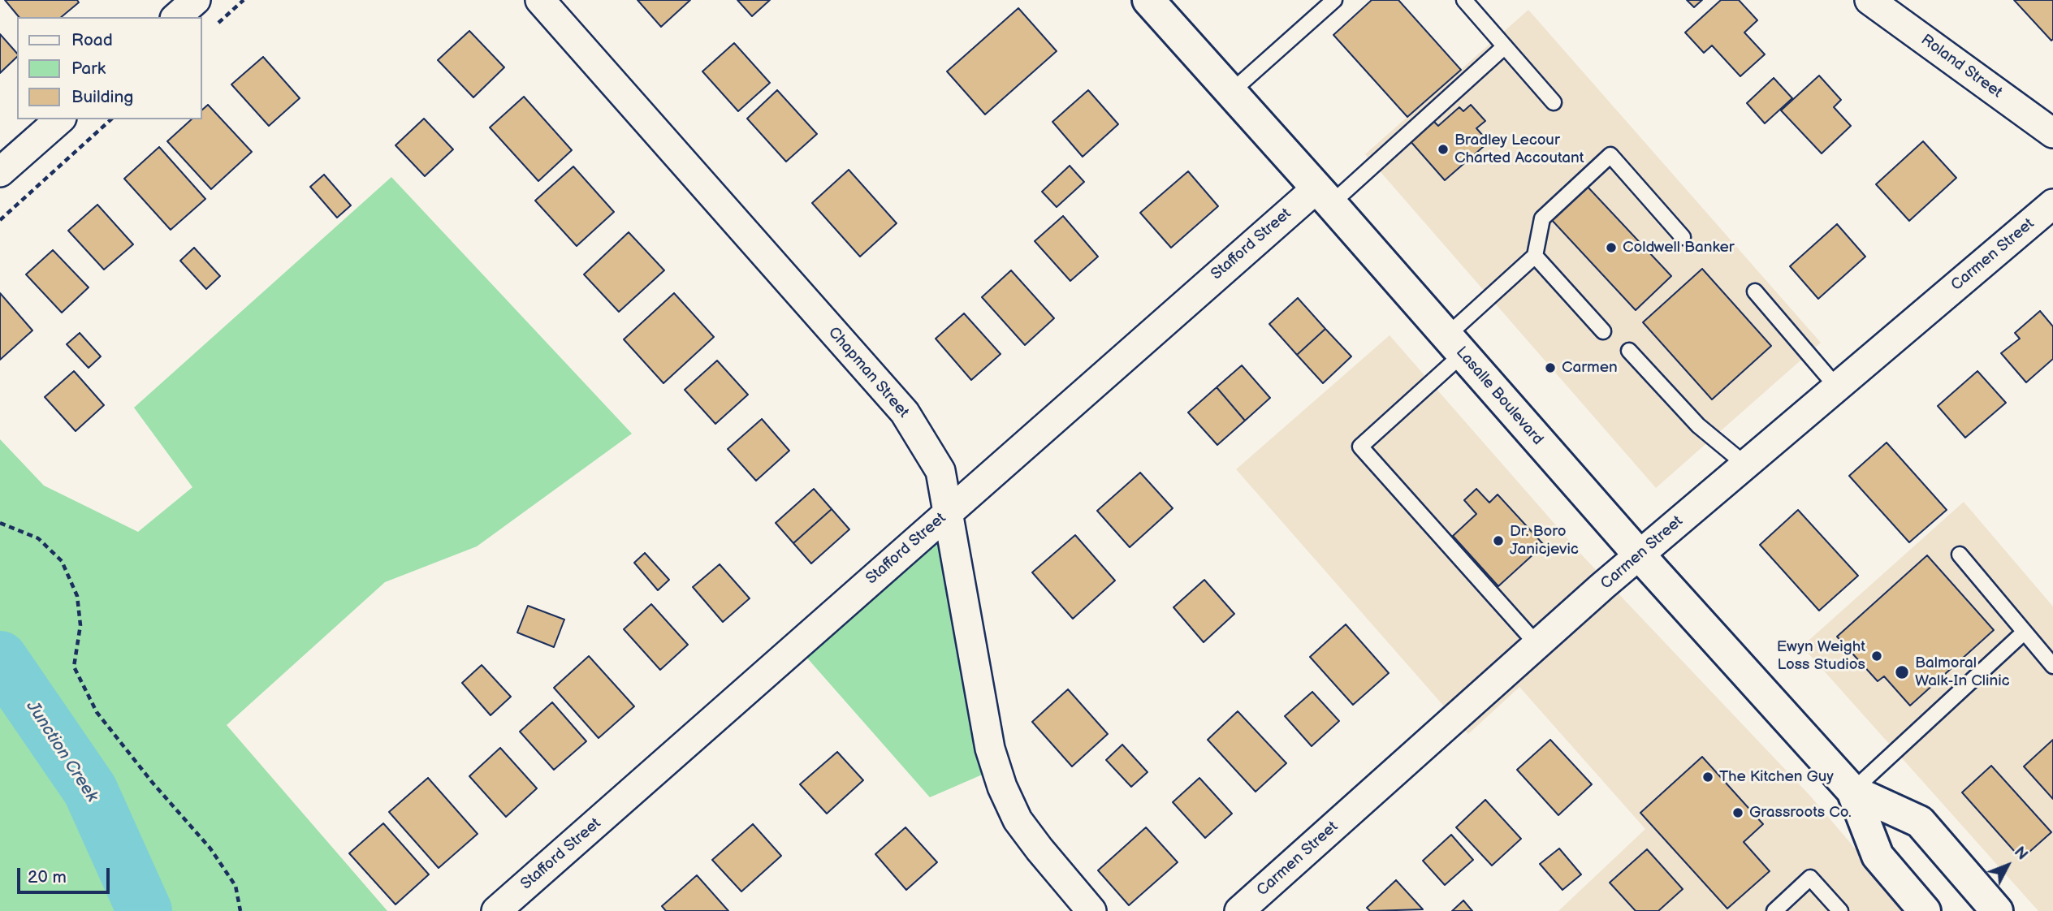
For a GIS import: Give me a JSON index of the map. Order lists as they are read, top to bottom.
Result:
{
  "streets": {
    "main road": ["Lasalle Boulevard"],
    "street": [
      "Roland Street",
      "Stafford Street",
      "Carmen Street",
      "Chapman Street"
    ]
  },
  "crossings": [
    ["Stafford Street", "Chapman Street"],
    ["Stafford Street", "Lasalle Boulevard"],
    ["Carmen Street", "Lasalle Boulevard"]
  ],
  "water": ["Junction Creek"],
  "places": [
    "Bradley Lecour Charted Accoutant",
    "Coldwell Banker",
    "Carmen",
    "Dr. Boro Janicjevic",
    "Ewyn Weight Loss Studios",
    "Balmoral Walk-In Clinic",
    "The Kitchen Guy",
    "Grassroots Co."
  ],
  "legend": ["Road", "Park", "Building"],
  "scale_bar": "20 m",
  "north": "top right"
}
